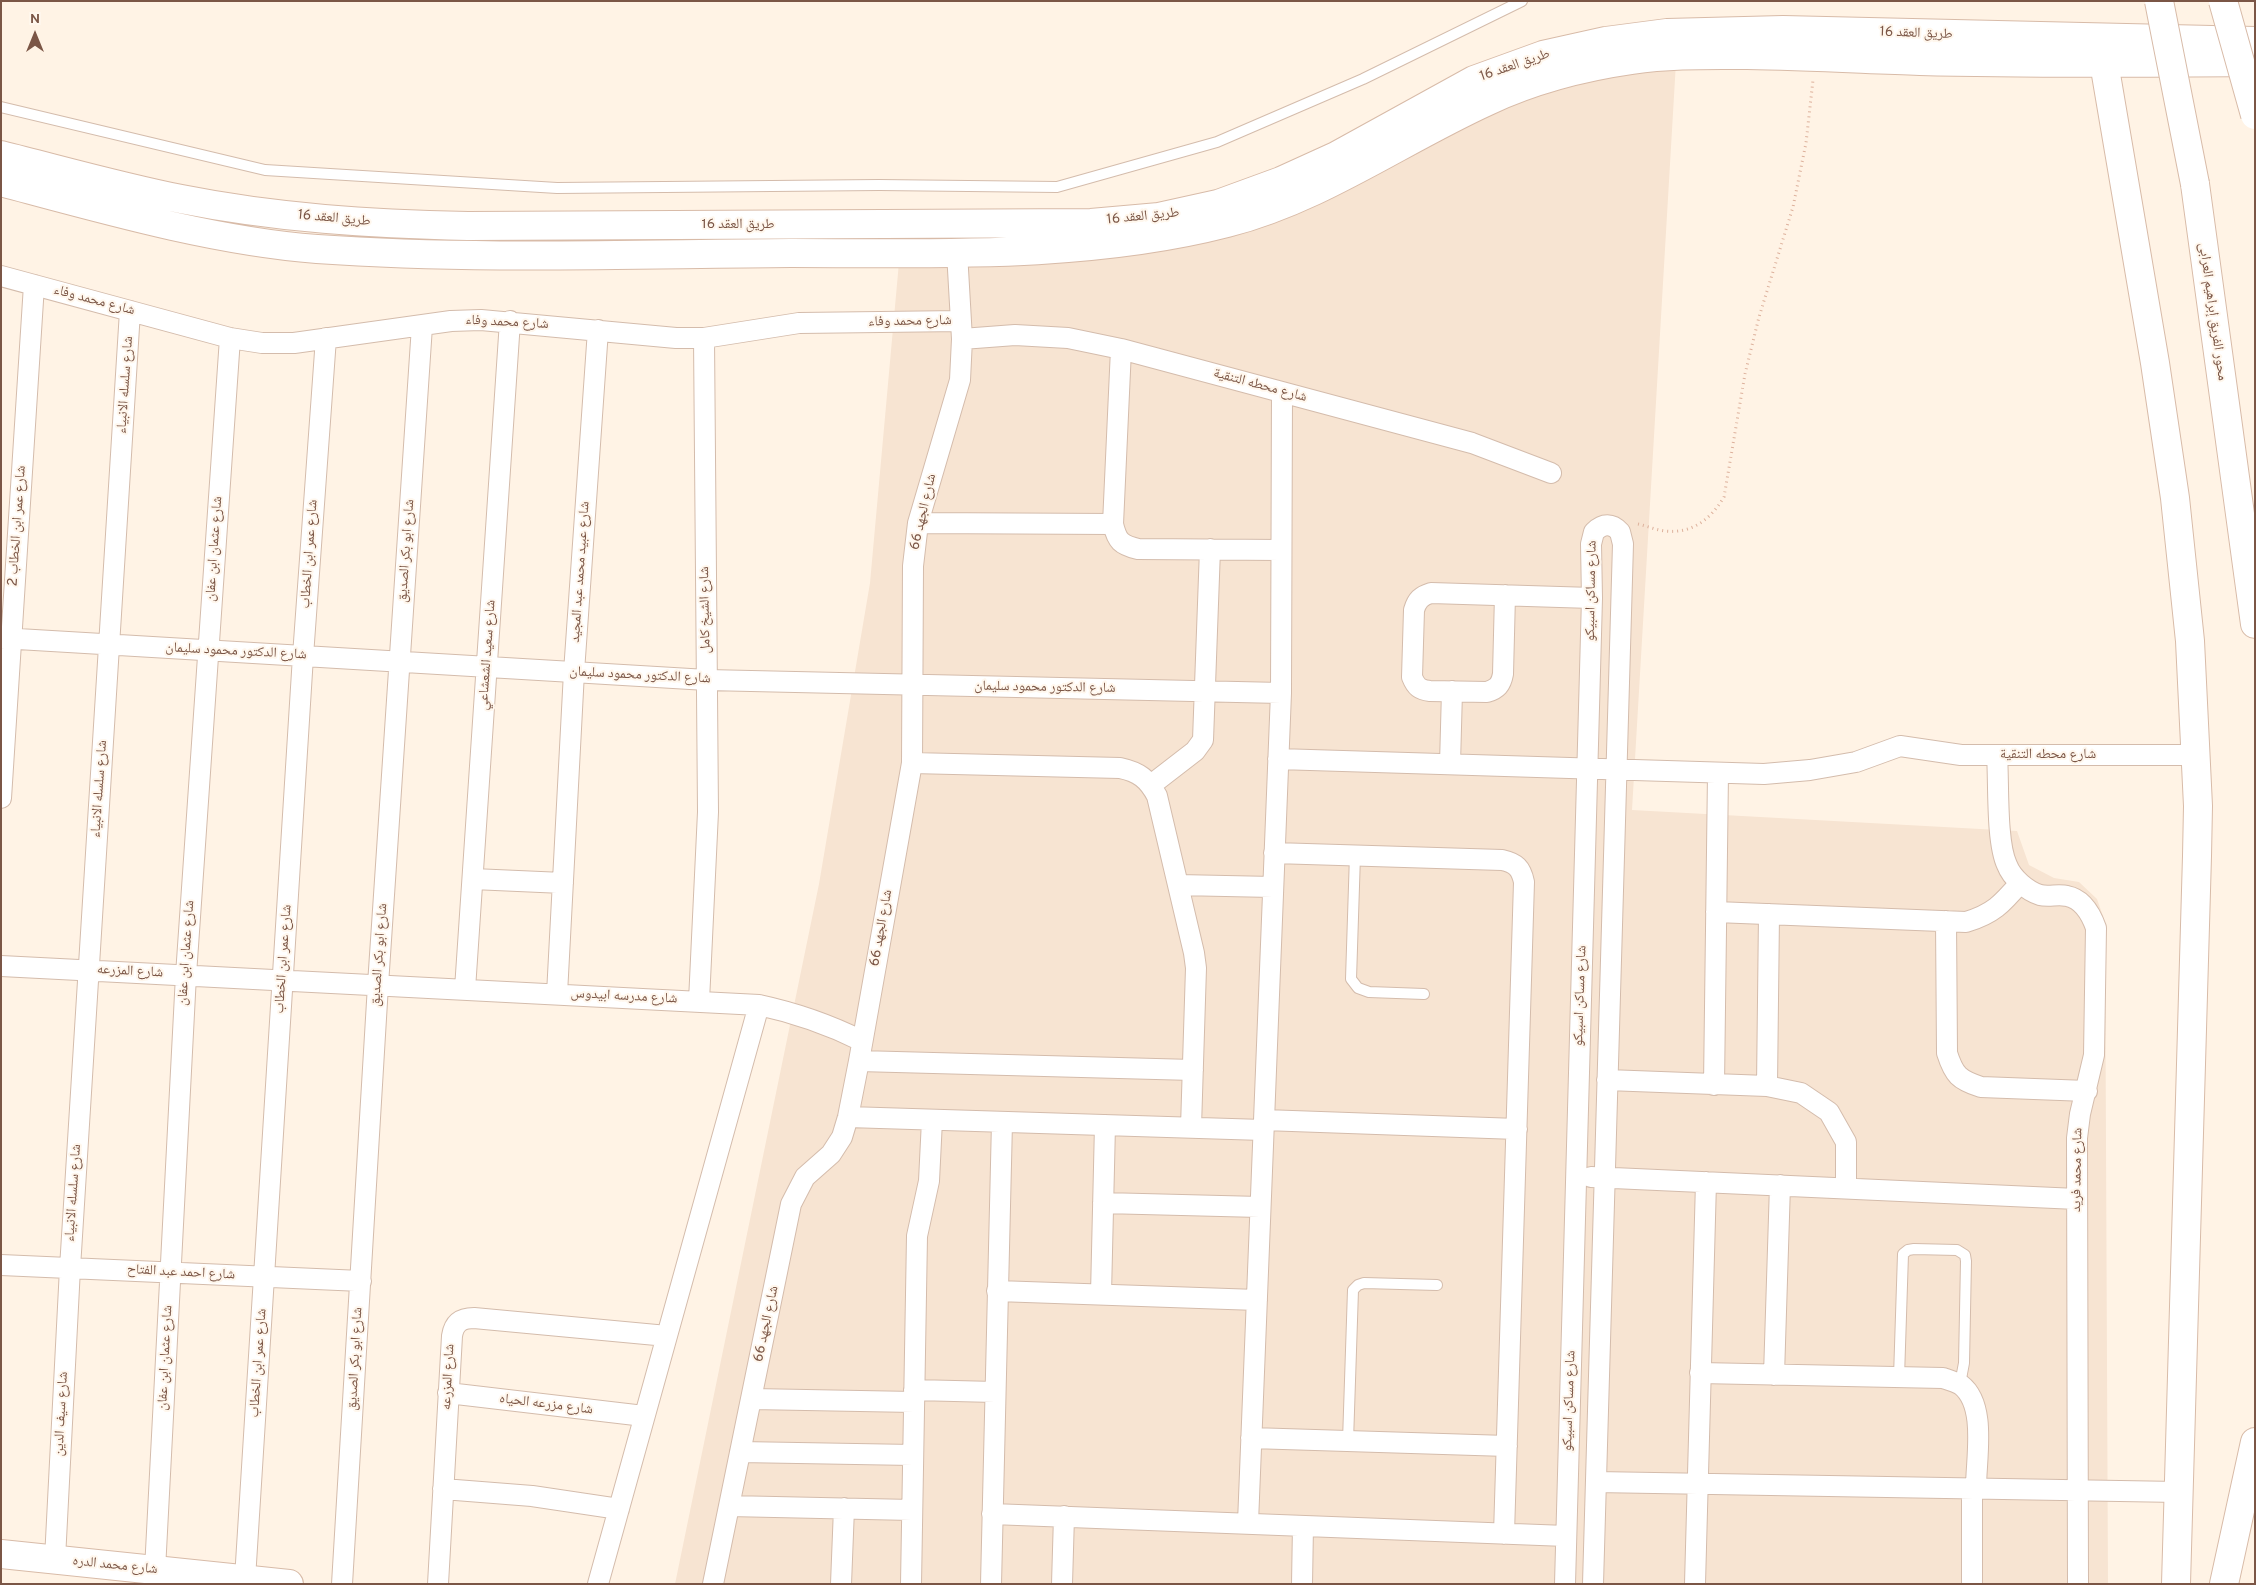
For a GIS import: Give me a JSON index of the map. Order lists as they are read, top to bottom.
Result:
{
  "streets": {
    "street": [
      "طريق العقد 16",
      "شارع محمد وفاء",
      "محور الفريق إبراهيم العرابى",
      "شارع سلسله الانبياء",
      "شارع محطه التنقية",
      "شارع الجهد 66",
      "شارع عمر ابن الخطاب 2",
      "شارع عثمان ابن عفان",
      "شارع ابو بكر الصديق",
      "شارع عمر ابن الخطاب",
      "شارع عبيد محمد عبد المجيد",
      "شارع مساكن اسبيكو",
      "شارع الشيخ كامل",
      "شارع الدكتور محمود سليمان",
      "شارع سعيد الشعشاعي",
      "شارع المزرعه",
      "شارع مدرسه ابيدوس",
      "شارع محمد فريد",
      "شارع احمد عبد الفتاح",
      "شارع مزرعه الحياه",
      "شارع سيف الدين",
      "شارع محمد الدره"
    ]
  },
  "crossings": [
    ["طريق العقد 16", "شارع الجهد 66"],
    ["شارع محمد وفاء", "شارع سلسله الانبياء"],
    ["شارع محمد وفاء", "شارع محطه التنقية"],
    ["شارع محمد وفاء", "شارع الجهد 66"],
    ["شارع محمد وفاء", "شارع عمر ابن الخطاب 2"],
    ["شارع محمد وفاء", "شارع عثمان ابن عفان"],
    ["شارع محمد وفاء", "شارع ابو بكر الصديق"],
    ["شارع محمد وفاء", "شارع عمر ابن الخطاب"],
    ["شارع محمد وفاء", "شارع عبيد محمد عبد المجيد"],
    ["شارع محمد وفاء", "شارع الشيخ كامل"],
    ["شارع محمد وفاء", "شارع سعيد الشعشاعي"],
    ["شارع سلسله الانبياء", "شارع الدكتور محمود سليمان"],
    ["شارع سلسله الانبياء", "شارع المزرعه"],
    ["شارع سلسله الانبياء", "شارع احمد عبد الفتاح"],
    ["شارع سلسله الانبياء", "شارع سيف الدين"],
    ["شارع محطه التنقية", "شارع الجهد 66"],
    ["شارع محطه التنقية", "شارع محمد فريد"],
    ["شارع الجهد 66", "شارع الدكتور محمود سليمان"],
    ["شارع الجهد 66", "شارع مدرسه ابيدوس"],
    ["شارع عمر ابن الخطاب 2", "شارع الدكتور محمود سليمان"],
    ["شارع عثمان ابن عفان", "شارع الدكتور محمود سليمان"],
    ["شارع عثمان ابن عفان", "شارع المزرعه"],
    ["شارع عثمان ابن عفان", "شارع احمد عبد الفتاح"],
    ["شارع عثمان ابن عفان", "شارع محمد الدره"],
    ["شارع ابو بكر الصديق", "شارع الدكتور محمود سليمان"],
    ["شارع ابو بكر الصديق", "شارع المزرعه"],
    ["شارع ابو بكر الصديق", "شارع مدرسه ابيدوس"],
    ["شارع ابو بكر الصديق", "شارع احمد عبد الفتاح"],
    ["شارع عمر ابن الخطاب", "شارع الدكتور محمود سليمان"],
    ["شارع عمر ابن الخطاب", "شارع المزرعه"],
    ["شارع عمر ابن الخطاب", "شارع احمد عبد الفتاح"],
    ["شارع عمر ابن الخطاب", "شارع محمد الدره"],
    ["شارع عبيد محمد عبد المجيد", "شارع الدكتور محمود سليمان"],
    ["شارع عبيد محمد عبد المجيد", "شارع مدرسه ابيدوس"],
    ["شارع الشيخ كامل", "شارع الدكتور محمود سليمان"],
    ["شارع الشيخ كامل", "شارع مدرسه ابيدوس"],
    ["شارع الدكتور محمود سليمان", "شارع سعيد الشعشاعي"],
    ["شارع سعيد الشعشاعي", "شارع مدرسه ابيدوس"],
    ["شارع المزرعه", "شارع مدرسه ابيدوس"],
    ["شارع المزرعه", "شارع مزرعه الحياه"],
    ["شارع احمد عبد الفتاح", "شارع سيف الدين"],
    ["شارع سيف الدين", "شارع محمد الدره"]
  ],
  "north": "top"
}
